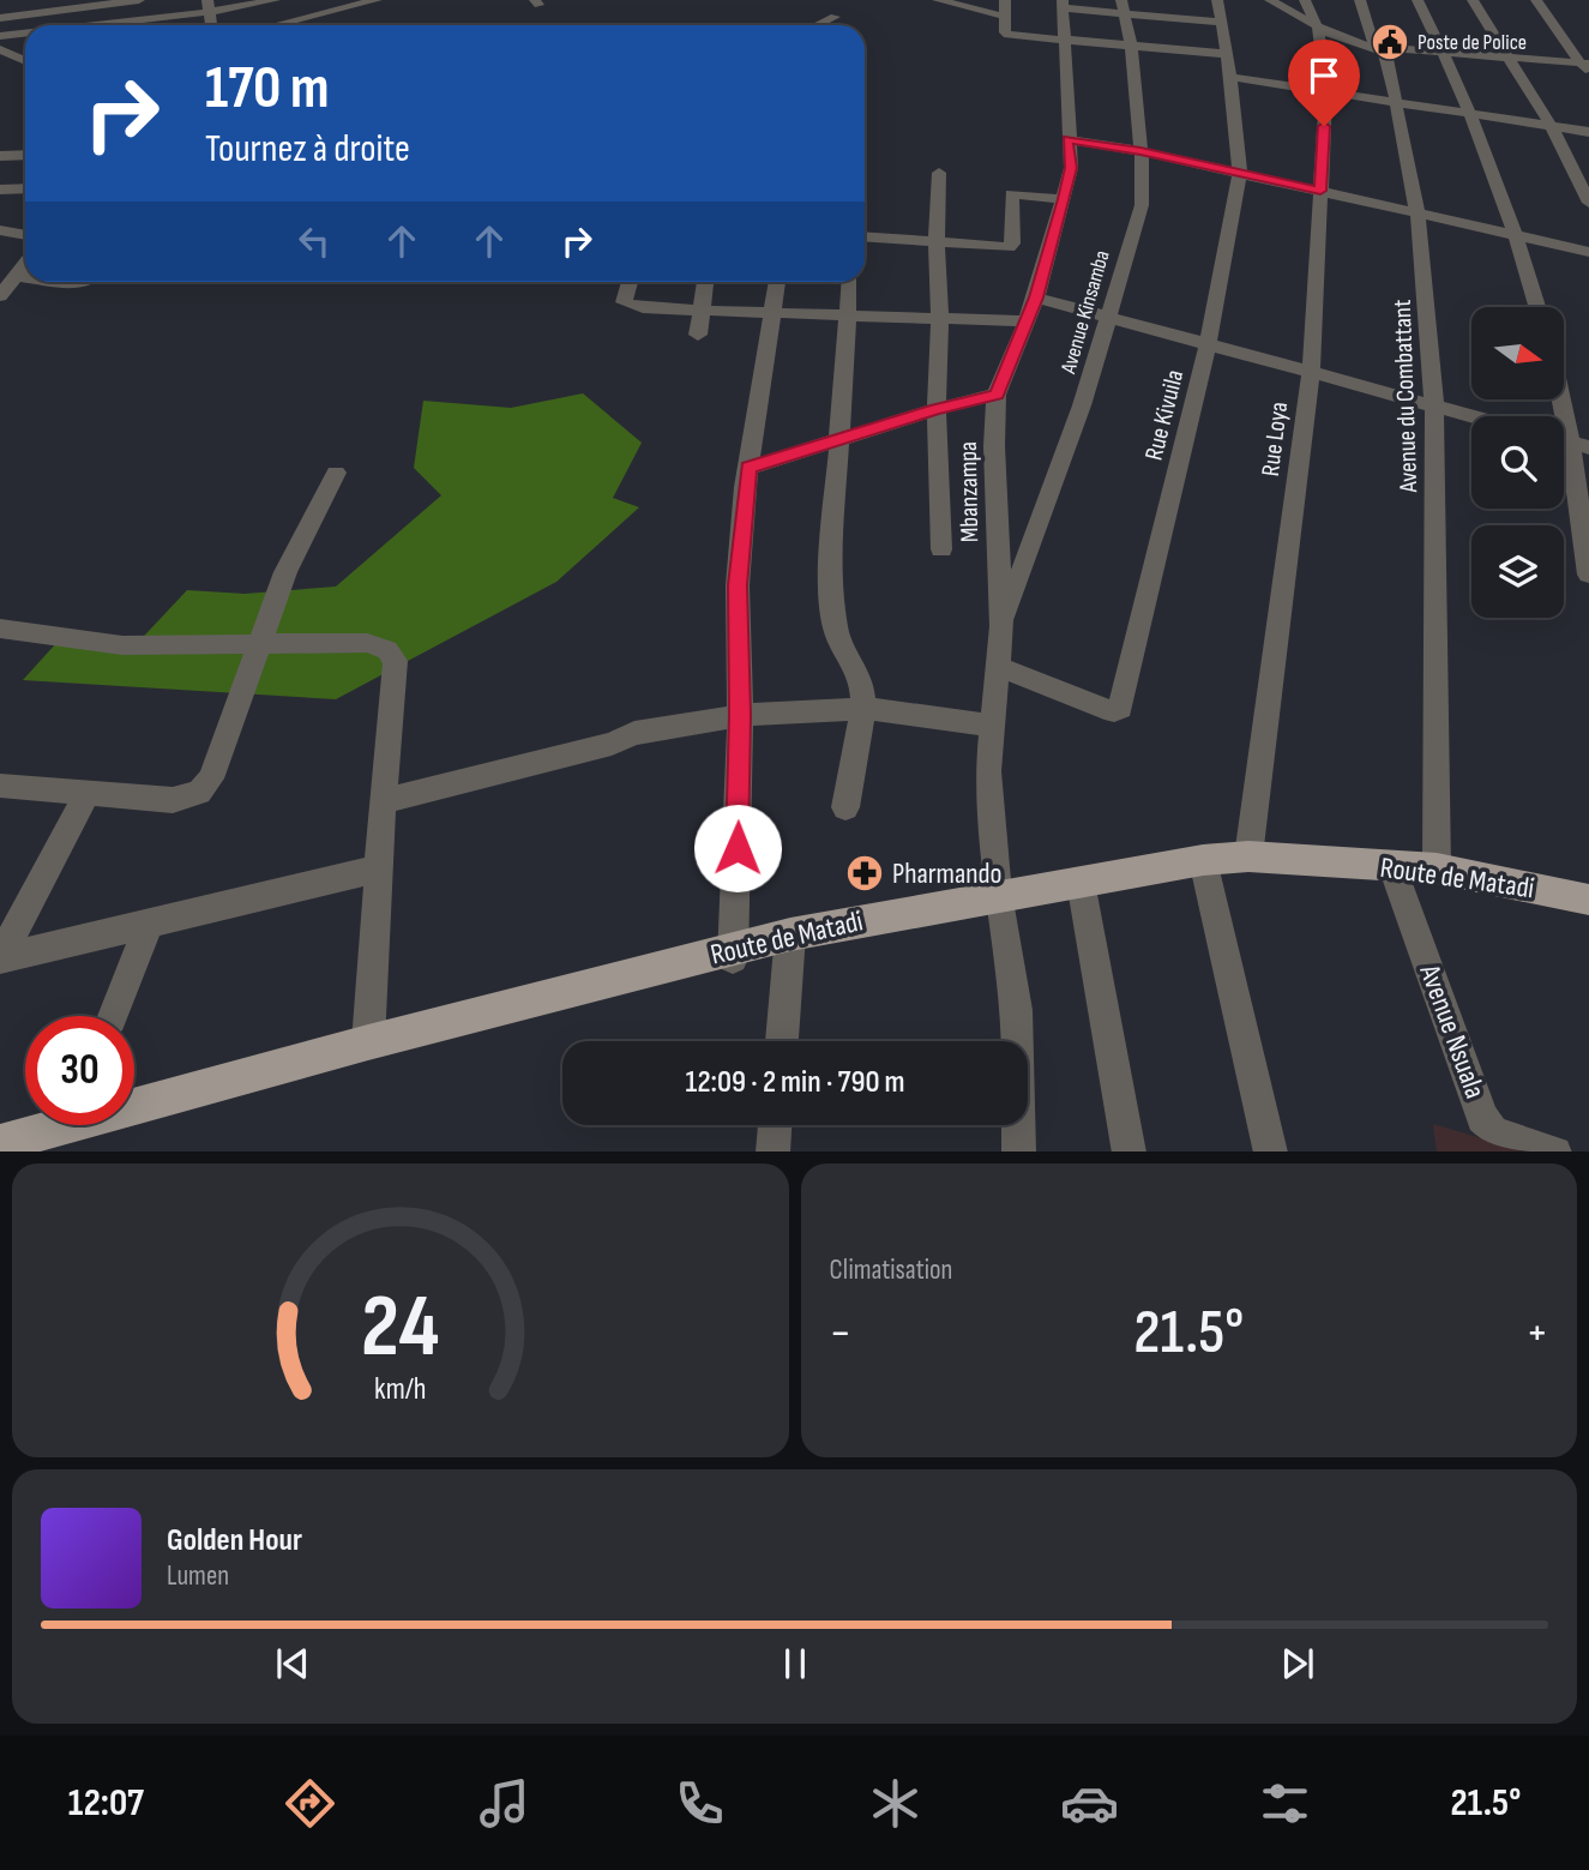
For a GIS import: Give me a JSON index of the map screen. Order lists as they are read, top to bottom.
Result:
{
  "streets": {
    "main road": ["Route de Matadi"],
    "street": [
      "Avenue Kinsamba",
      "Avenue du Combattant",
      "Rue Kivuila",
      "Rue Loya",
      "Mbanzampa",
      "Avenue Nsuala"
    ]
  },
  "crossings": [
    ["Avenue Kinsamba", "Mbanzampa"],
    ["Avenue du Combattant", "Route de Matadi"],
    ["Rue Kivuila", "Mbanzampa"],
    ["Rue Loya", "Route de Matadi"],
    ["Mbanzampa", "Route de Matadi"],
    ["Route de Matadi", "Avenue Nsuala"]
  ],
  "places": {
    "public building": ["Poste de Police"],
    "pharmacy": ["Pharmando"]
  },
  "north": "right",
  "page": {
    "turn": ["170 m", "Tournez à droite"],
    "limit": "30",
    "trip": "12:09 · 2 min · 790 m",
    "tile": "Climatisation",
    "heat": ["−", "21.5°", "+"],
    "song": ["Golden Hour", "Lumen"],
    "tabs": ["12:07", "21.5°"],
    "gauge": ["24", "km/h"]
  }
}
